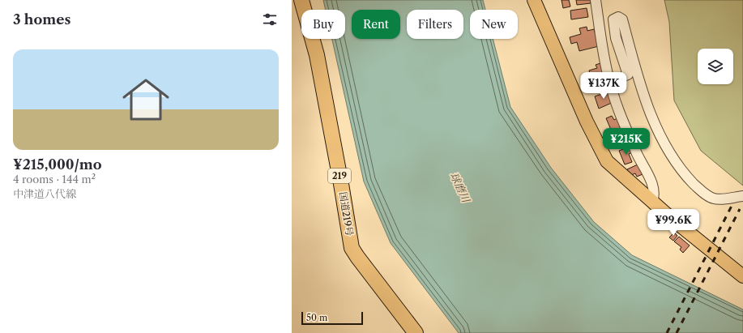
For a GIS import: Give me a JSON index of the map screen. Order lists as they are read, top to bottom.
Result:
{
  "streets": {
    "highway": ["219", "国道219号"]
  },
  "water": ["球磨川"],
  "scale_bar": "50 m",
  "page": {
    "heading": "3 homes",
    "chip": [
      "Buy",
      "Rent",
      "Filters",
      "New"
    ],
    "list": [
      {
        "name": "¥215,000/mo",
        "note": "4 rooms · 144 m² · 中津道八代線"
      }
    ],
    "price": ["¥137K", "¥215K", "¥99.6K"],
    "scale": "50 m"
  }
}
